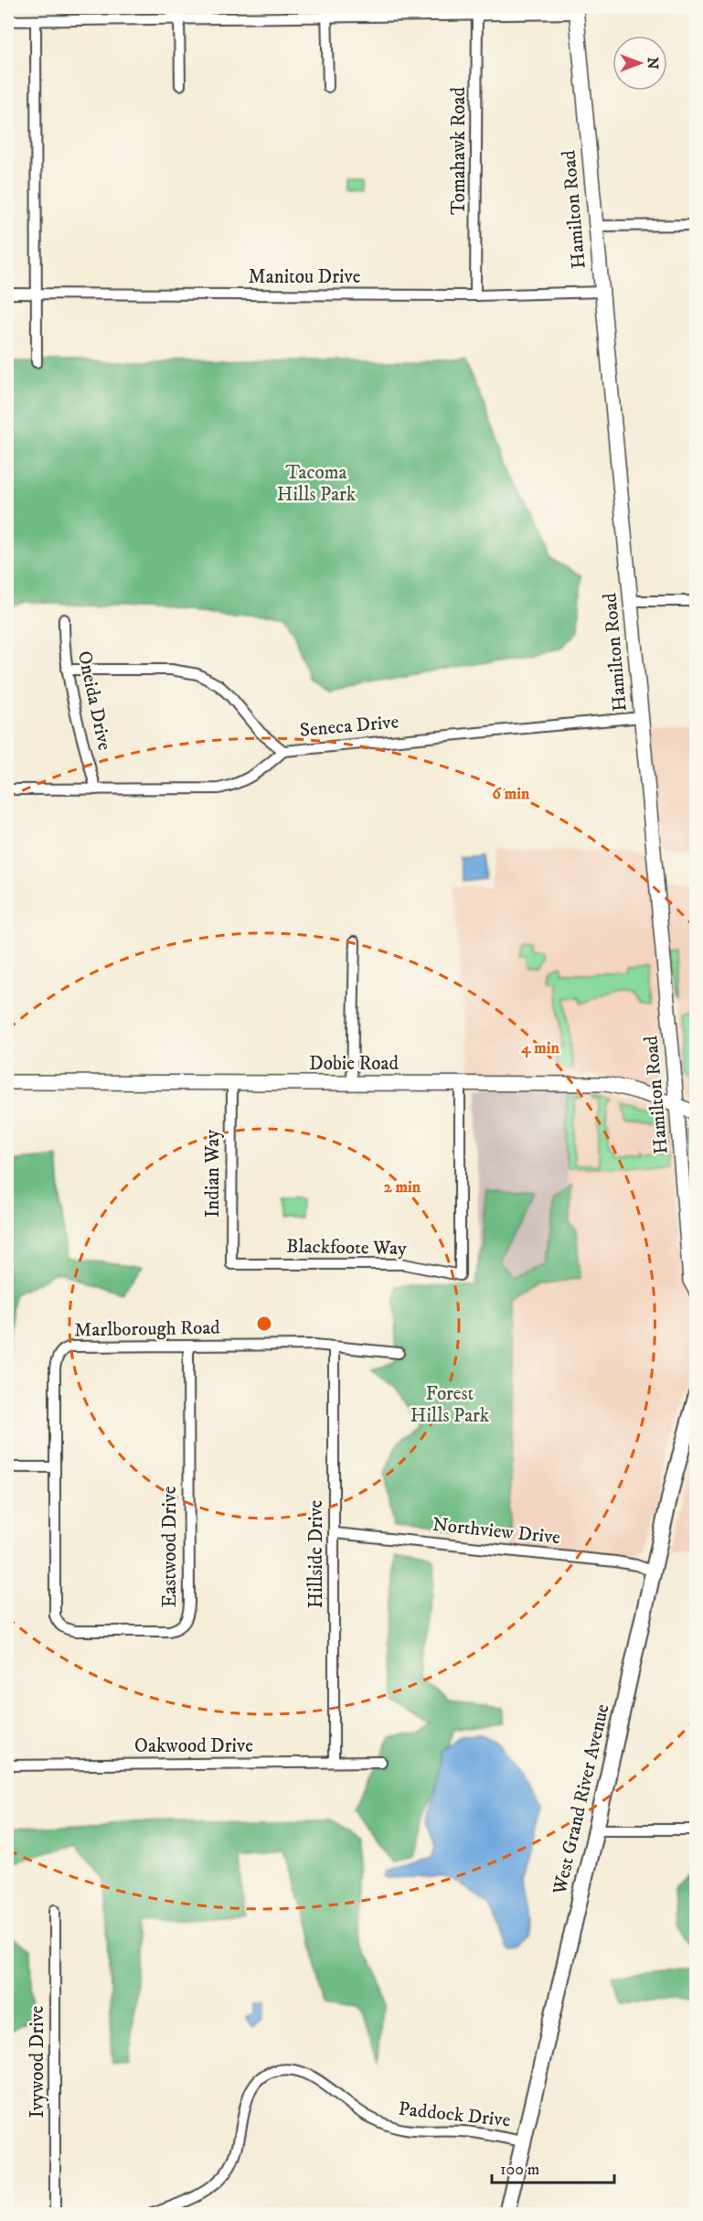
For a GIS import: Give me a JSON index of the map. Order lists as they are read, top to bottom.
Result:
{
  "streets": {
    "main road": ["West Grand River Avenue"],
    "street": [
      "Tomahawk Road",
      "Hamilton Road",
      "Manitou Drive",
      "Oneida Drive",
      "Seneca Drive",
      "Dobie Road",
      "Indian Way",
      "Blackfoote Way",
      "Marlborough Road",
      "Northview Drive",
      "Eastwood Drive",
      "Hillside Drive",
      "Oakwood Drive",
      "Ivywood Drive",
      "Paddock Drive"
    ]
  },
  "crossings": [
    ["Tomahawk Road", "Manitou Drive"],
    ["Hamilton Road", "Manitou Drive"],
    ["Hamilton Road", "Seneca Drive"],
    ["Hamilton Road", "Dobie Road"],
    ["Oneida Drive", "Seneca Drive"],
    ["Dobie Road", "Indian Way"],
    ["Dobie Road", "Blackfoote Way"],
    ["Indian Way", "Blackfoote Way"],
    ["Marlborough Road", "Eastwood Drive"],
    ["Marlborough Road", "Hillside Drive"],
    ["Northview Drive", "Hillside Drive"],
    ["Northview Drive", "West Grand River Avenue"],
    ["Hillside Drive", "Oakwood Drive"],
    ["West Grand River Avenue", "Paddock Drive"]
  ],
  "parks": ["Tacoma Hills Park", "Forest Hills Park"],
  "scale_bar": "100 m",
  "north": "right",
  "rings": ["6 min", "4 min", "2 min"]
}
